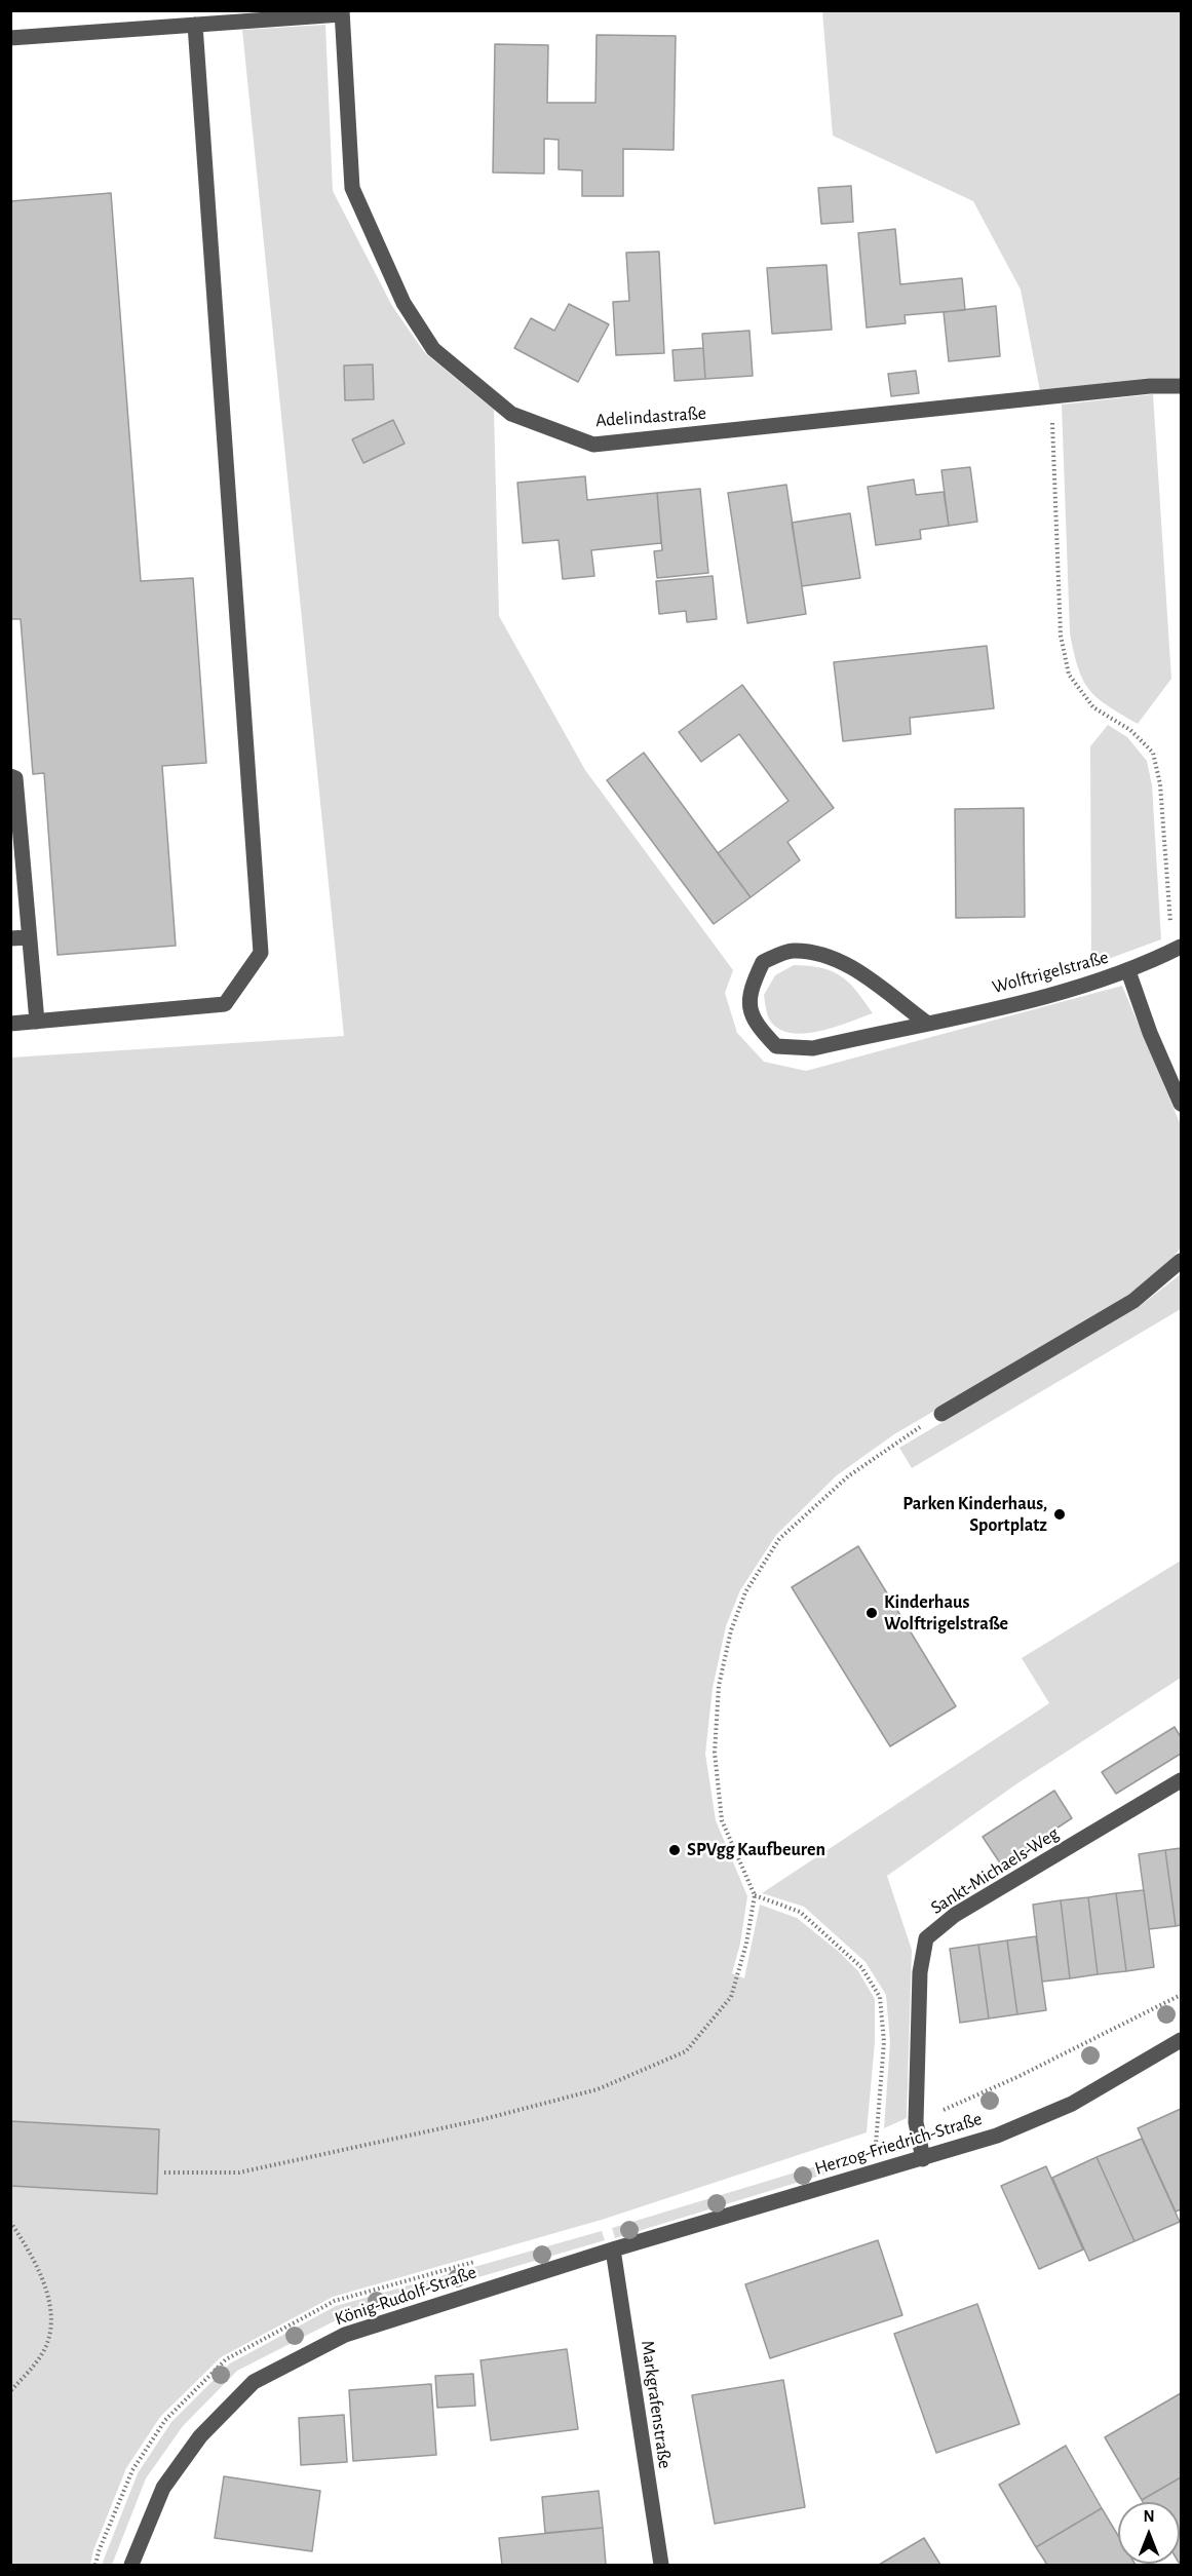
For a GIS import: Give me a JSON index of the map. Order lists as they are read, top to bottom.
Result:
{
  "streets": {
    "street": [
      "Adelindastraße",
      "Wolftrigelstraße",
      "Sankt-Michaels-Weg",
      "Herzog-Friedrich-Straße",
      "König-Rudolf-Straße",
      "Markgrafenstraße"
    ]
  },
  "crossings": [
    ["Sankt-Michaels-Weg", "Herzog-Friedrich-Straße"],
    ["Herzog-Friedrich-Straße", "König-Rudolf-Straße"],
    ["Herzog-Friedrich-Straße", "Markgrafenstraße"],
    ["König-Rudolf-Straße", "Markgrafenstraße"]
  ],
  "places": ["Parken Kinderhaus, Sportplatz", "Kinderhaus Wolftrigelstraße", "SPVgg Kaufbeuren"],
  "north": "top"
}
